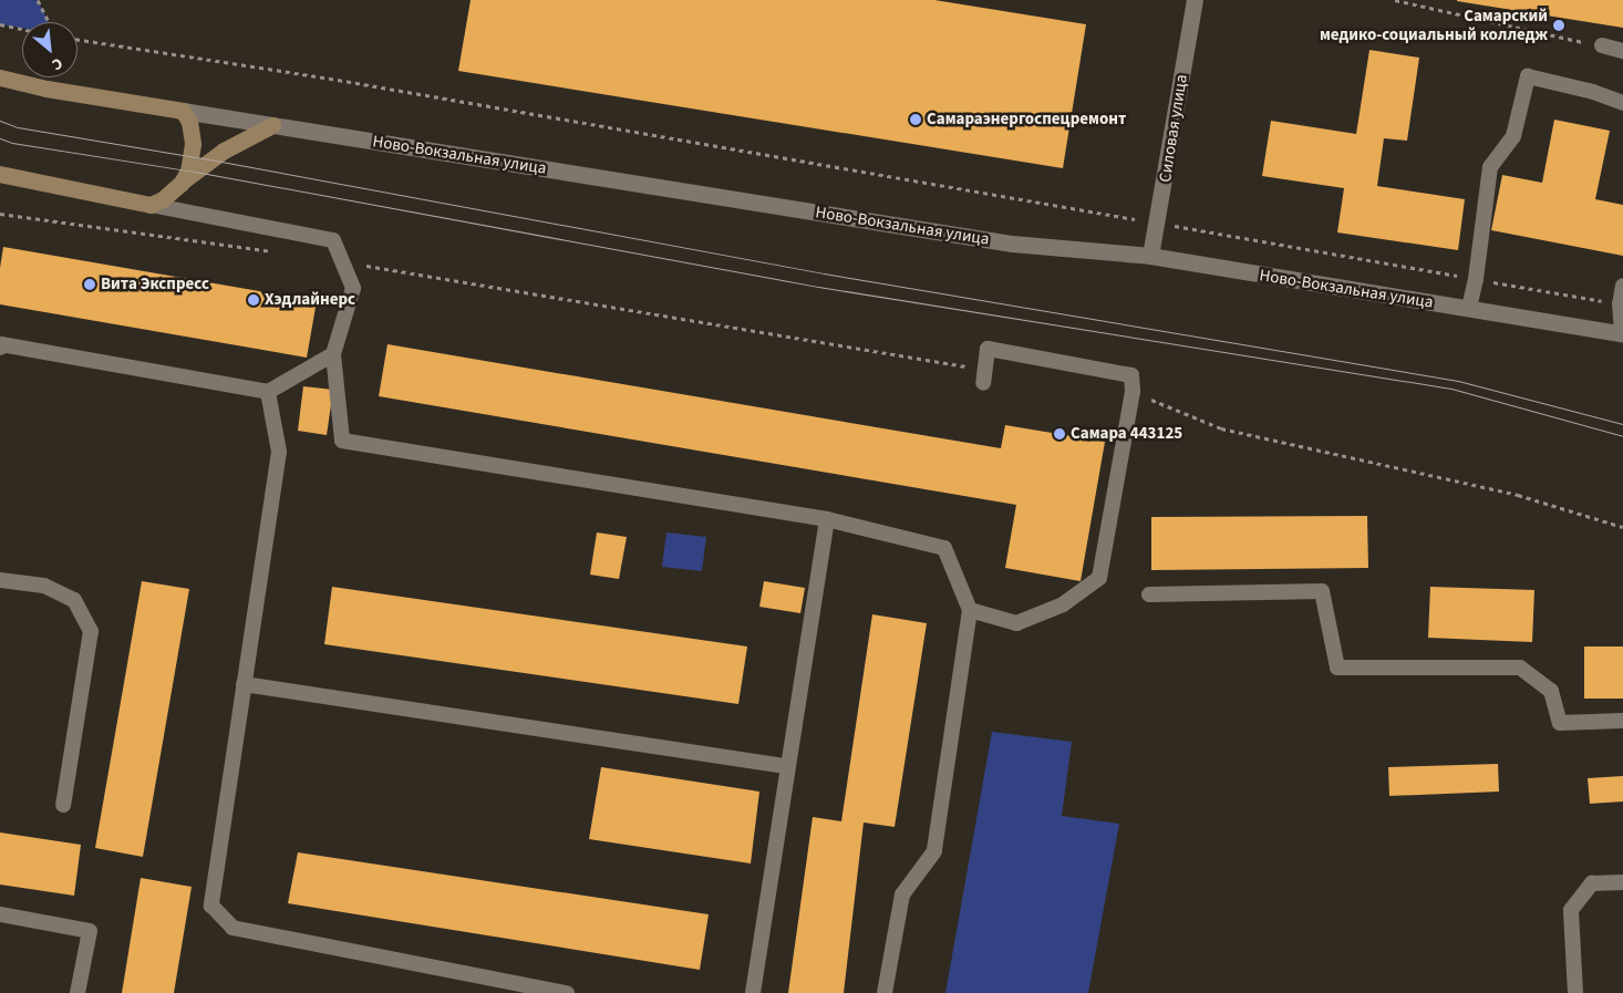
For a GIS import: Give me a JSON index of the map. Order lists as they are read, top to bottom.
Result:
{
  "streets": {
    "main road": ["Ново-Вокзальная улица"],
    "street": ["Силовая улица"]
  },
  "crossings": [
    ["Силовая улица", "Ново-Вокзальная улица"]
  ],
  "places": [
    "Самарский медико-социальный колледж",
    "Самараэнергоспецремонт",
    "Вита Экспресс",
    "Хэдлайнерс",
    "Самара 443125"
  ],
  "north": "bottom right"
}
